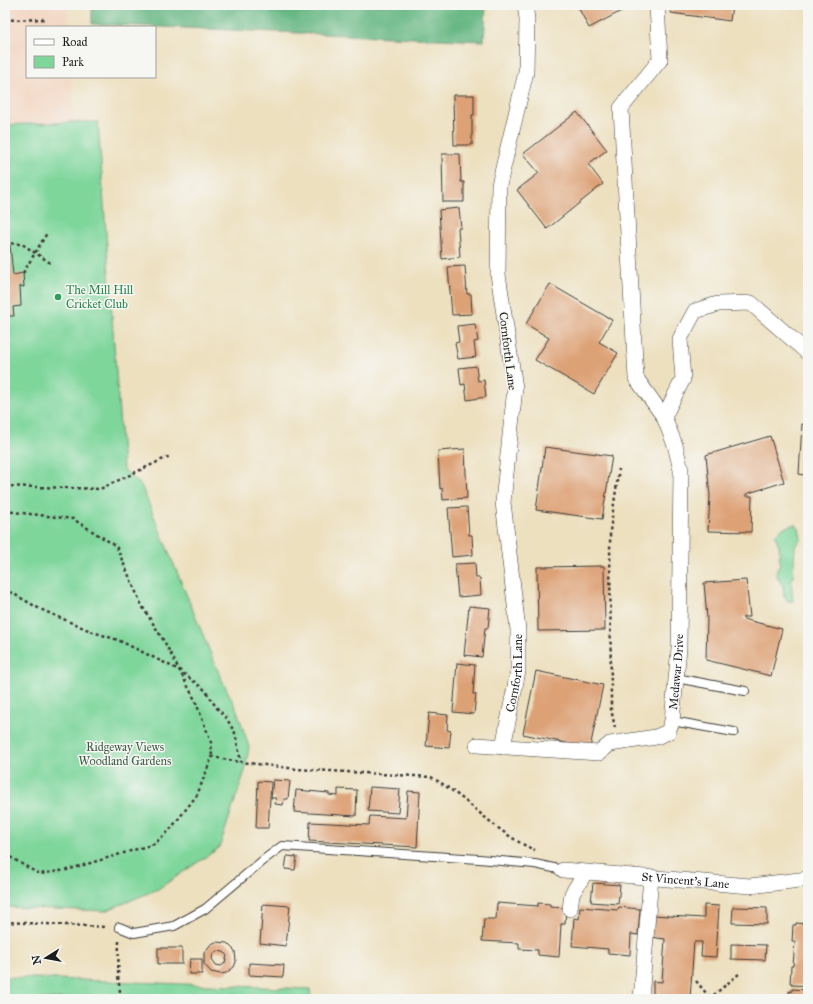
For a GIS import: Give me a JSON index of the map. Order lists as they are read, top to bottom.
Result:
{
  "streets": {
    "street": ["Cornforth Lane", "Medawar Drive", "St Vincent's Lane"]
  },
  "crossings": [
    ["Cornforth Lane", "Medawar Drive"]
  ],
  "parks": ["Ridgeway Views Woodland Gardens"],
  "places": ["The Mill Hill Cricket Club"],
  "legend": ["Road", "Park"],
  "north": "left"
}
